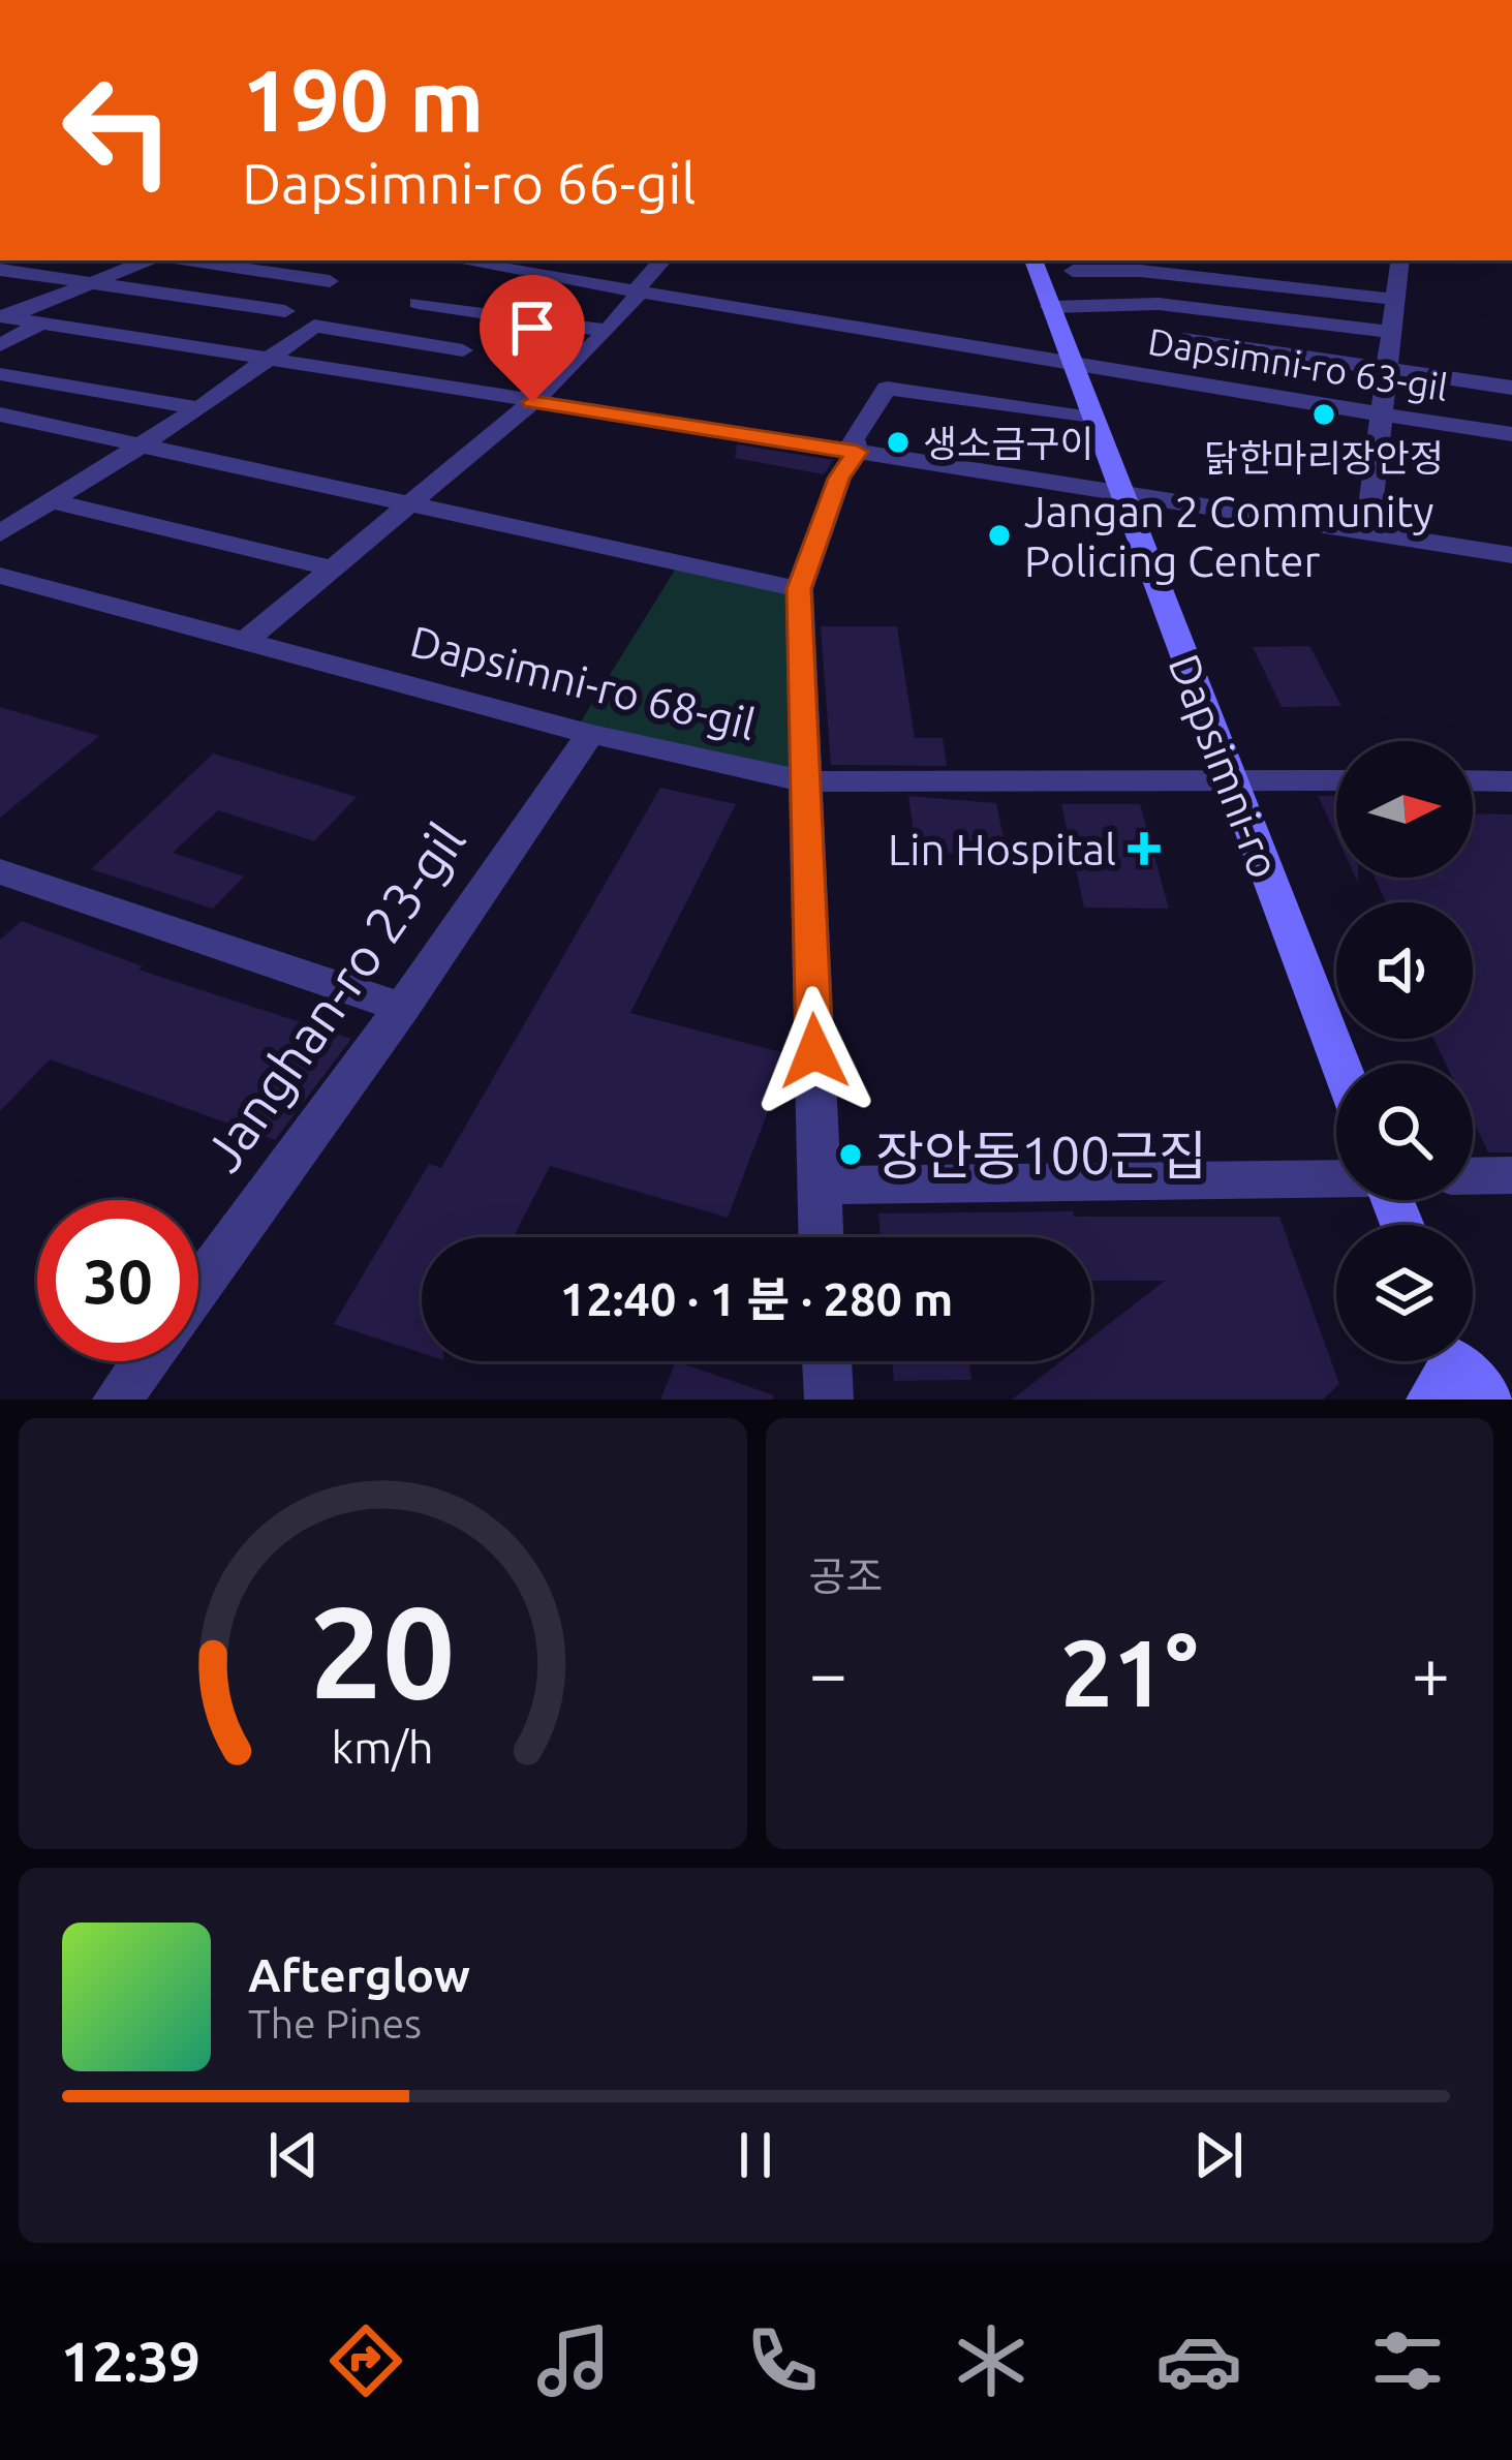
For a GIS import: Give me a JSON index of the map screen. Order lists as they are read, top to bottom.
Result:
{
  "streets": {
    "main road": ["Dapsimni-ro"],
    "street": ["Dapsimni-ro 63-gil", "Dapsimni-ro 68-gil", "Janghan-ro 23-gil"]
  },
  "crossings": [
    ["Dapsimni-ro 63-gil", "Dapsimni-ro"],
    ["Dapsimni-ro 68-gil", "Dapsimni-ro"],
    ["Dapsimni-ro 68-gil", "Janghan-ro 23-gil"]
  ],
  "places": {
    "other": [
      "닭한마리장안정",
      "생소금구이",
      "Jangan 2 Community Policing Center",
      "장안동100근집"
    ],
    "health": ["Lin Hospital"]
  },
  "north": "right",
  "page": {
    "turn": ["190 m", "Dapsimni-ro 66-gil"],
    "limit": "30",
    "trip": "12:40 · 1 분 · 280 m",
    "tile": "공조",
    "heat": ["−", "21°", "+"],
    "song": ["Afterglow", "The Pines"],
    "tabs": "12:39",
    "gauge": ["20", "km/h"]
  }
}
